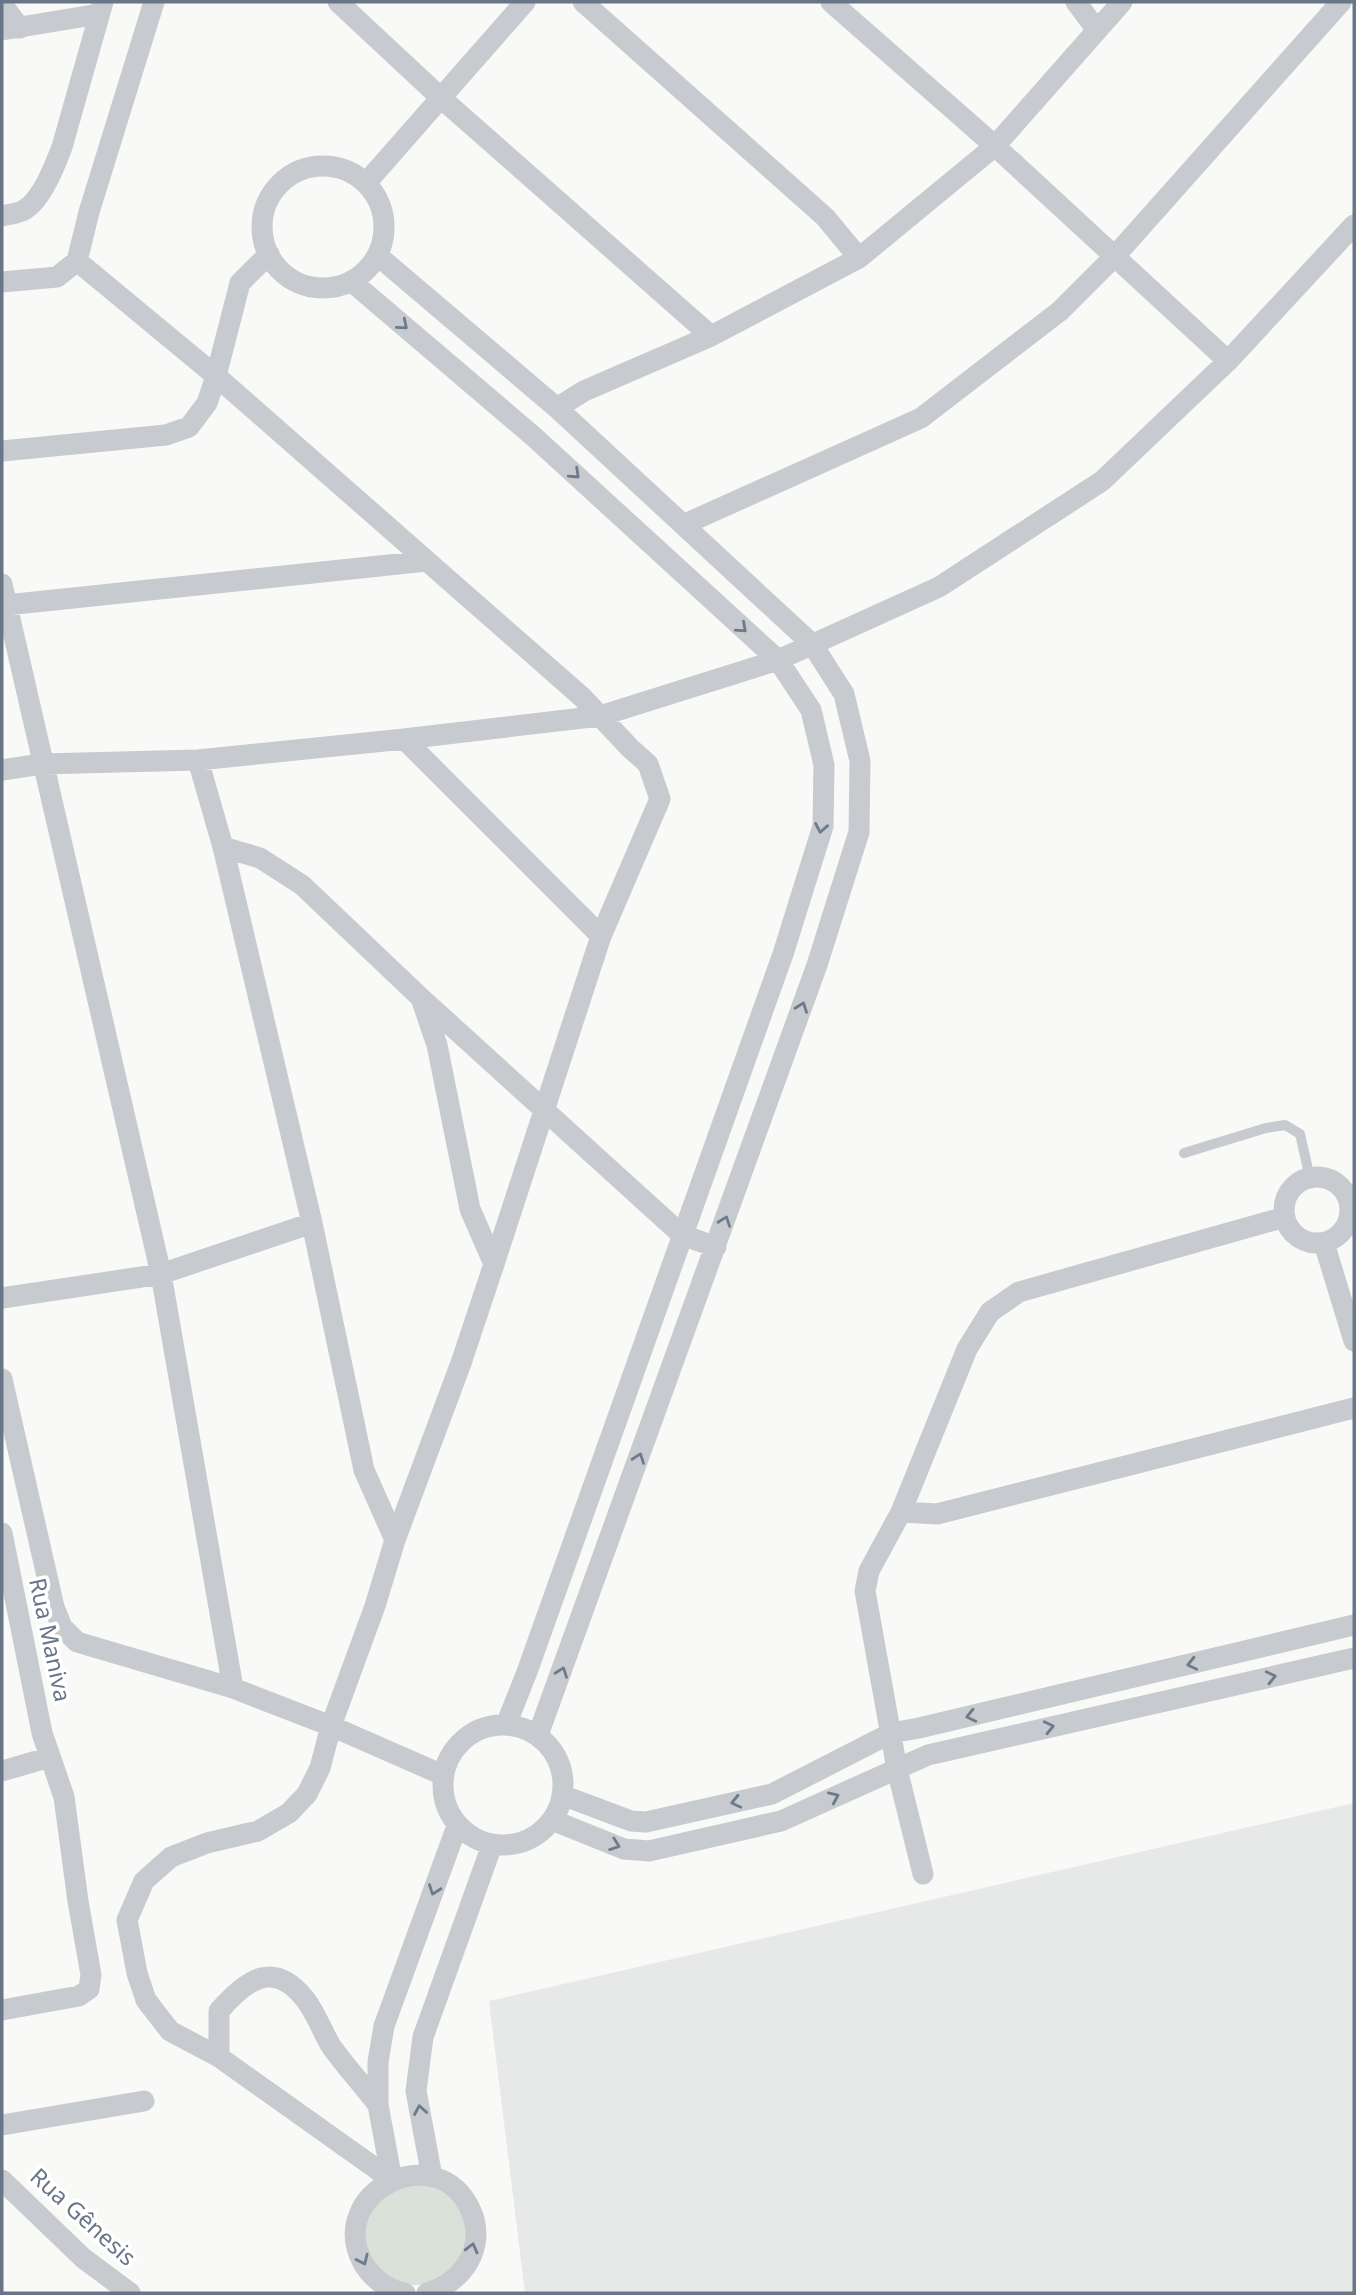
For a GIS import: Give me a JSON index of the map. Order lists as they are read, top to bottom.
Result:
{
  "streets": {
    "street": ["Rua Maniva", "Rua Gênesis"]
  }
}
